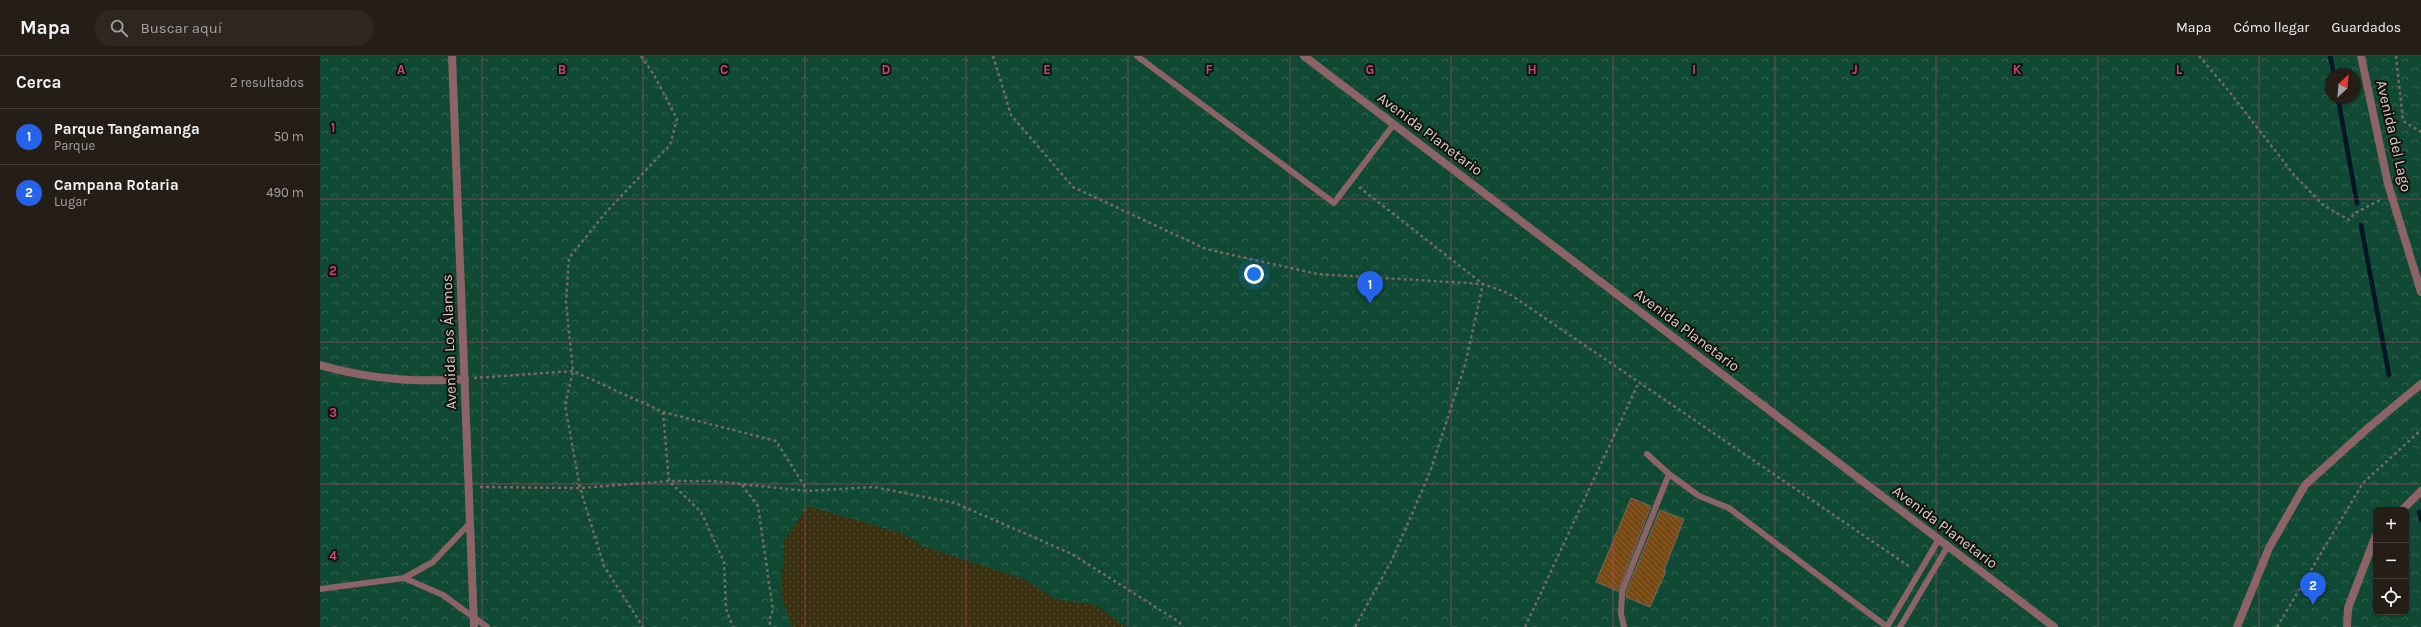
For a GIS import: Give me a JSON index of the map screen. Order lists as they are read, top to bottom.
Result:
{
  "streets": {
    "street": ["Avenida Planetario", "Avenida del Lago", "Avenida Los Álamos"]
  },
  "north": "top right",
  "page": {
    "header": "Mapa",
    "search": "Buscar aquí",
    "nav": ["Mapa", "Cómo llegar", "Guardados"],
    "heading": ["Cerca", "2 resultados"],
    "list": [
      {
        "mark": "1",
        "name": "Parque Tangamanga",
        "note": "Parque",
        "value": "50 m"
      },
      {
        "mark": "2",
        "name": "Campana Rotaria",
        "note": "Lugar",
        "value": "490 m"
      }
    ],
    "pins": ["1", "2"],
    "map_buttons": ["+", "−"]
  },
  "grid": {
    "columns": [
      "A",
      "B",
      "C",
      "D",
      "E",
      "F",
      "G",
      "H",
      "I",
      "J",
      "K",
      "L"
    ],
    "rows": [
      "1",
      "2",
      "3",
      "4"
    ]
  }
}
